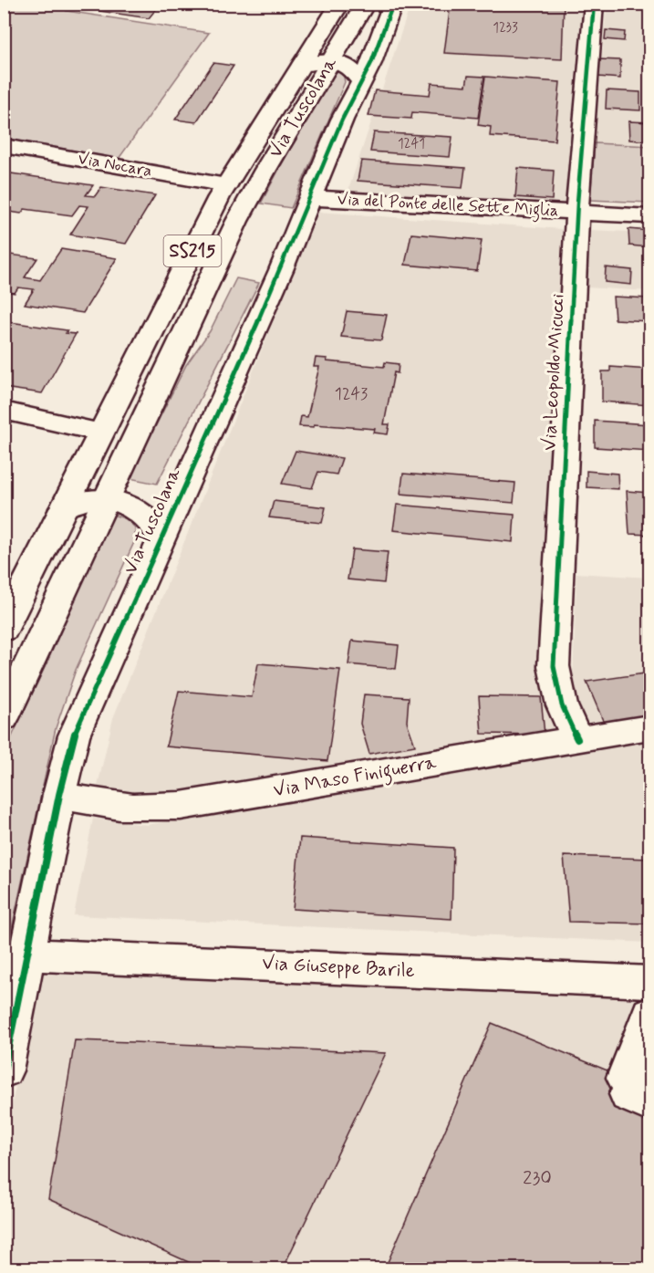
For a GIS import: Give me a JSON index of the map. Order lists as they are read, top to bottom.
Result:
{
  "streets": {
    "street": [
      "Via Tuscolana",
      "Via Nocara",
      "Via del Ponte delle Sette Miglia",
      "SS215",
      "Via Leopoldo Micucci",
      "Via Maso Finiguerra",
      "Via Giuseppe Barile"
    ]
  },
  "crossings": [
    ["Via Tuscolana", "Via Nocara"],
    ["Via Tuscolana", "Via del Ponte delle Sette Miglia"],
    ["Via Tuscolana", "Via Maso Finiguerra"],
    ["Via Tuscolana", "Via Giuseppe Barile"],
    ["Via del Ponte delle Sette Miglia", "Via Leopoldo Micucci"],
    ["Via Leopoldo Micucci", "Via Maso Finiguerra"]
  ],
  "house_numbers": [
    "1233",
    "1241",
    "1243",
    "230"
  ]
}
